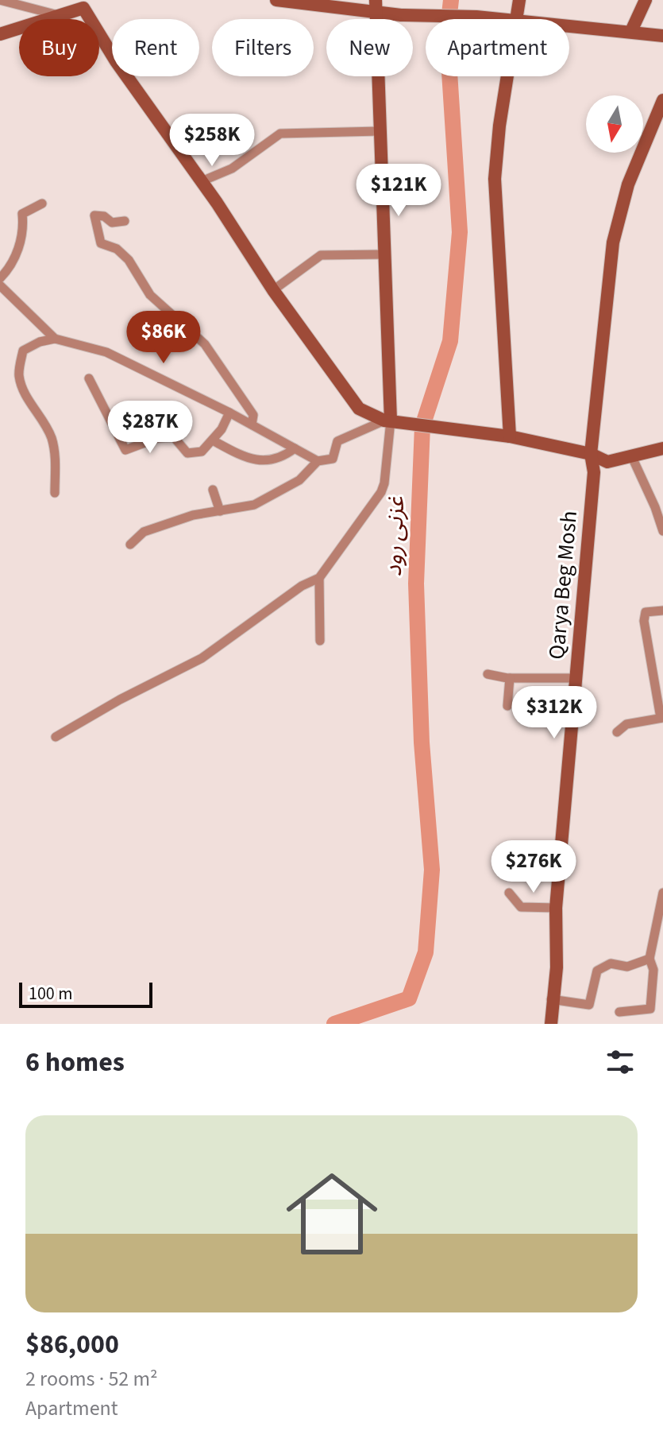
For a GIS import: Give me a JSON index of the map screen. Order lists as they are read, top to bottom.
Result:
{
  "streets": {
    "street": ["Qarya Beg Mosh"]
  },
  "water": ["غزنی رود"],
  "scale_bar": "100 m",
  "north": "bottom",
  "page": {
    "chip": [
      "Buy",
      "Rent",
      "Filters",
      "New",
      "Apartment"
    ],
    "price": [
      "$258K",
      "$121K",
      "$86K",
      "$287K",
      "$312K",
      "$276K"
    ],
    "scale": "100 m",
    "heading": "6 homes",
    "list": [
      {
        "name": "$86,000",
        "note": "2 rooms · 52 m² · Apartment"
      }
    ]
  }
}
